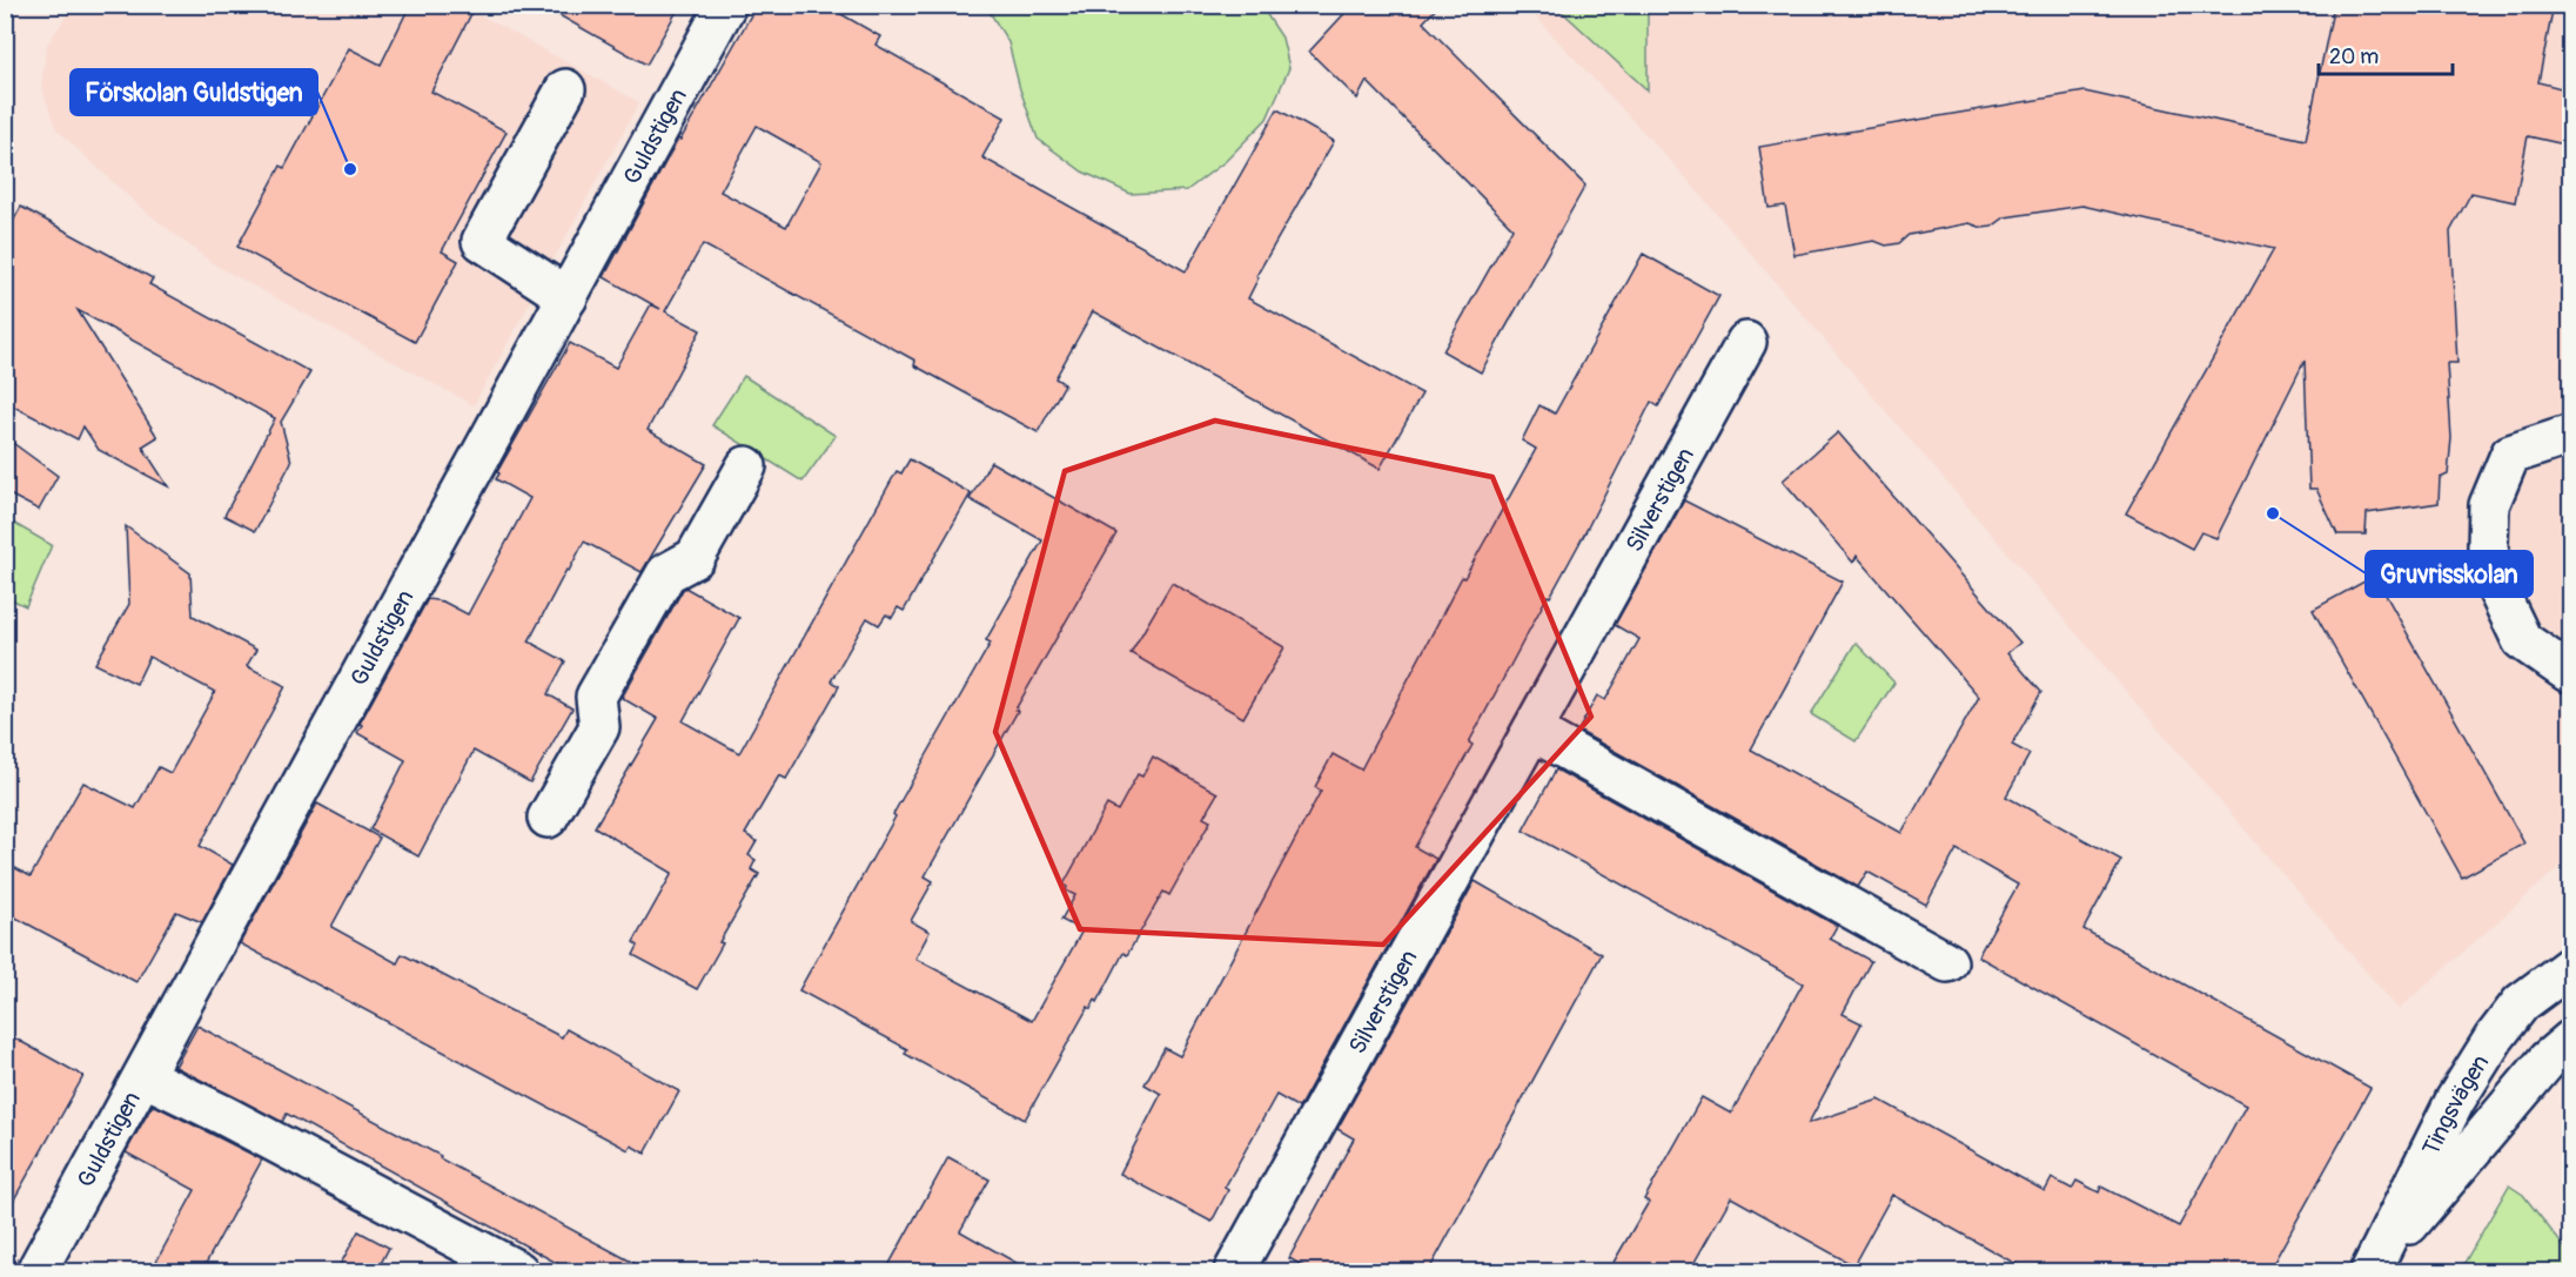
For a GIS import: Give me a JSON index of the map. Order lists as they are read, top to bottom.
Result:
{
  "streets": {
    "street": ["Guldstigen", "Silverstigen", "Tingsvägen"]
  },
  "places": ["Förskolan Guldstigen", "Gruvrisskolan"],
  "scale_bar": "20 m"
}
